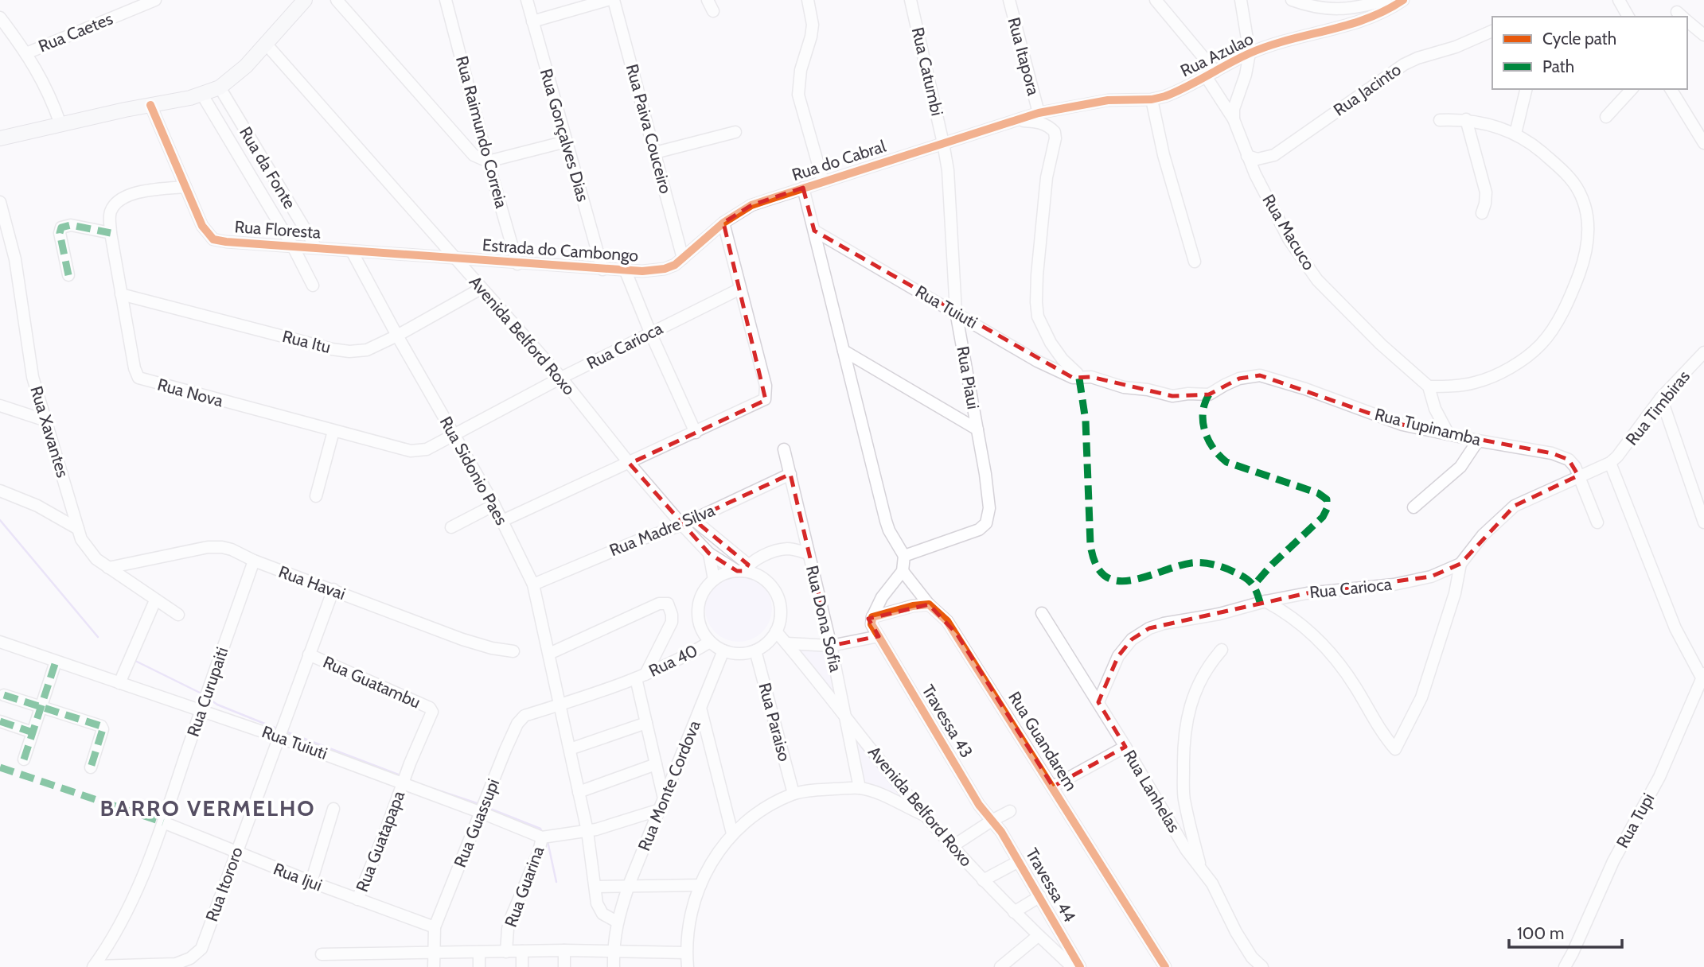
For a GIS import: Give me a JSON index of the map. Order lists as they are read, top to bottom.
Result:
{
  "streets": {
    "street": [
      "Rua Caetes",
      "Rua Azulao",
      "Rua Itapora",
      "Rua Catumbi",
      "Rua Jacinto",
      "Rua Paiva Couceiro",
      "Rua Raimundo Correia",
      "Rua Gonçalves Dias",
      "Rua do Cabral",
      "Rua da Fonte",
      "Rua Floresta",
      "Rua Macuco",
      "Estrada do Cambongo",
      "Rua Tuiuti",
      "Avenida Belford Roxo",
      "Rua Itu",
      "Rua Carioca",
      "Rua Piaui",
      "Rua Nova",
      "Rua Timbiras",
      "Rua Tupinamba",
      "Rua Xavantes",
      "Rua Sidonio Paes",
      "Rua Madre Silva",
      "Rua Havai",
      "Rua Dona Sofia",
      "Rua 40",
      "Rua Guatambu",
      "Rua Curupaiti",
      "Travessa 43",
      "Rua Paraiso",
      "Rua Guandarem",
      "Rua Monte Cordova",
      "Rua Lanhelas",
      "Rua Tupi",
      "Rua Guassupi",
      "Rua Guatapapa",
      "Rua Ijui",
      "Rua Itororo",
      "Travessa 44",
      "Rua Guarina"
    ]
  },
  "crossings": [
    ["Rua Azulao", "Rua Itapora"],
    ["Rua Azulao", "Rua do Cabral"],
    ["Rua Azulao", "Rua Macuco"],
    ["Rua Itapora", "Rua do Cabral"],
    ["Rua Catumbi", "Rua do Cabral"],
    ["Rua Catumbi", "Rua Piaui"],
    ["Rua Jacinto", "Rua Macuco"],
    ["Rua Paiva Couceiro", "Rua do Cabral"],
    ["Rua Raimundo Correia", "Estrada do Cambongo"],
    ["Rua Gonçalves Dias", "Estrada do Cambongo"],
    ["Rua do Cabral", "Estrada do Cambongo"],
    ["Rua do Cabral", "Rua Piaui"],
    ["Rua da Fonte", "Rua Floresta"],
    ["Rua Floresta", "Estrada do Cambongo"],
    ["Rua Floresta", "Avenida Belford Roxo"],
    ["Rua Floresta", "Rua Nova"],
    ["Rua Floresta", "Rua Sidonio Paes"],
    ["Estrada do Cambongo", "Avenida Belford Roxo"],
    ["Rua Tuiuti", "Rua Piaui"],
    ["Rua Tuiuti", "Rua Tupinamba"],
    ["Rua Tuiuti", "Rua Curupaiti"],
    ["Rua Tuiuti", "Rua Guassupi"],
    ["Rua Tuiuti", "Rua Guatapapa"],
    ["Rua Tuiuti", "Rua Itororo"],
    ["Rua Tuiuti", "Rua Guarina"],
    ["Avenida Belford Roxo", "Rua Itu"],
    ["Avenida Belford Roxo", "Rua Carioca"],
    ["Avenida Belford Roxo", "Rua Madre Silva"],
    ["Avenida Belford Roxo", "Rua Dona Sofia"],
    ["Avenida Belford Roxo", "Rua 40"],
    ["Avenida Belford Roxo", "Rua Paraiso"],
    ["Avenida Belford Roxo", "Rua Monte Cordova"],
    ["Avenida Belford Roxo", "Travessa 44"],
    ["Rua Itu", "Rua Nova"],
    ["Rua Itu", "Rua Sidonio Paes"],
    ["Rua Carioca", "Rua Nova"],
    ["Rua Carioca", "Rua Timbiras"],
    ["Rua Carioca", "Rua Tupinamba"],
    ["Rua Carioca", "Rua Sidonio Paes"],
    ["Rua Carioca", "Rua Lanhelas"],
    ["Rua Xavantes", "Rua Havai"],
    ["Rua Sidonio Paes", "Rua Madre Silva"],
    ["Rua Sidonio Paes", "Rua Monte Cordova"],
    ["Rua Sidonio Paes", "Rua Guassupi"],
    ["Rua Madre Silva", "Rua Dona Sofia"],
    ["Rua Havai", "Rua Curupaiti"],
    ["Rua Havai", "Rua Itororo"],
    ["Rua 40", "Rua Paraiso"],
    ["Rua 40", "Rua Monte Cordova"],
    ["Rua Guatambu", "Rua Guatapapa"],
    ["Rua Guatambu", "Rua Itororo"],
    ["Rua Curupaiti", "Rua Ijui"],
    ["Rua Curupaiti", "Rua Itororo"],
    ["Travessa 43", "Travessa 44"],
    ["Rua Paraiso", "Rua Monte Cordova"],
    ["Rua Guassupi", "Rua Ijui"],
    ["Rua Guatapapa", "Rua Ijui"],
    ["Rua Ijui", "Rua Itororo"]
  ],
  "districts": ["BARRO VERMELHO"],
  "legend": ["Cycle path", "Path"],
  "scale_bar": "100 m"
}
